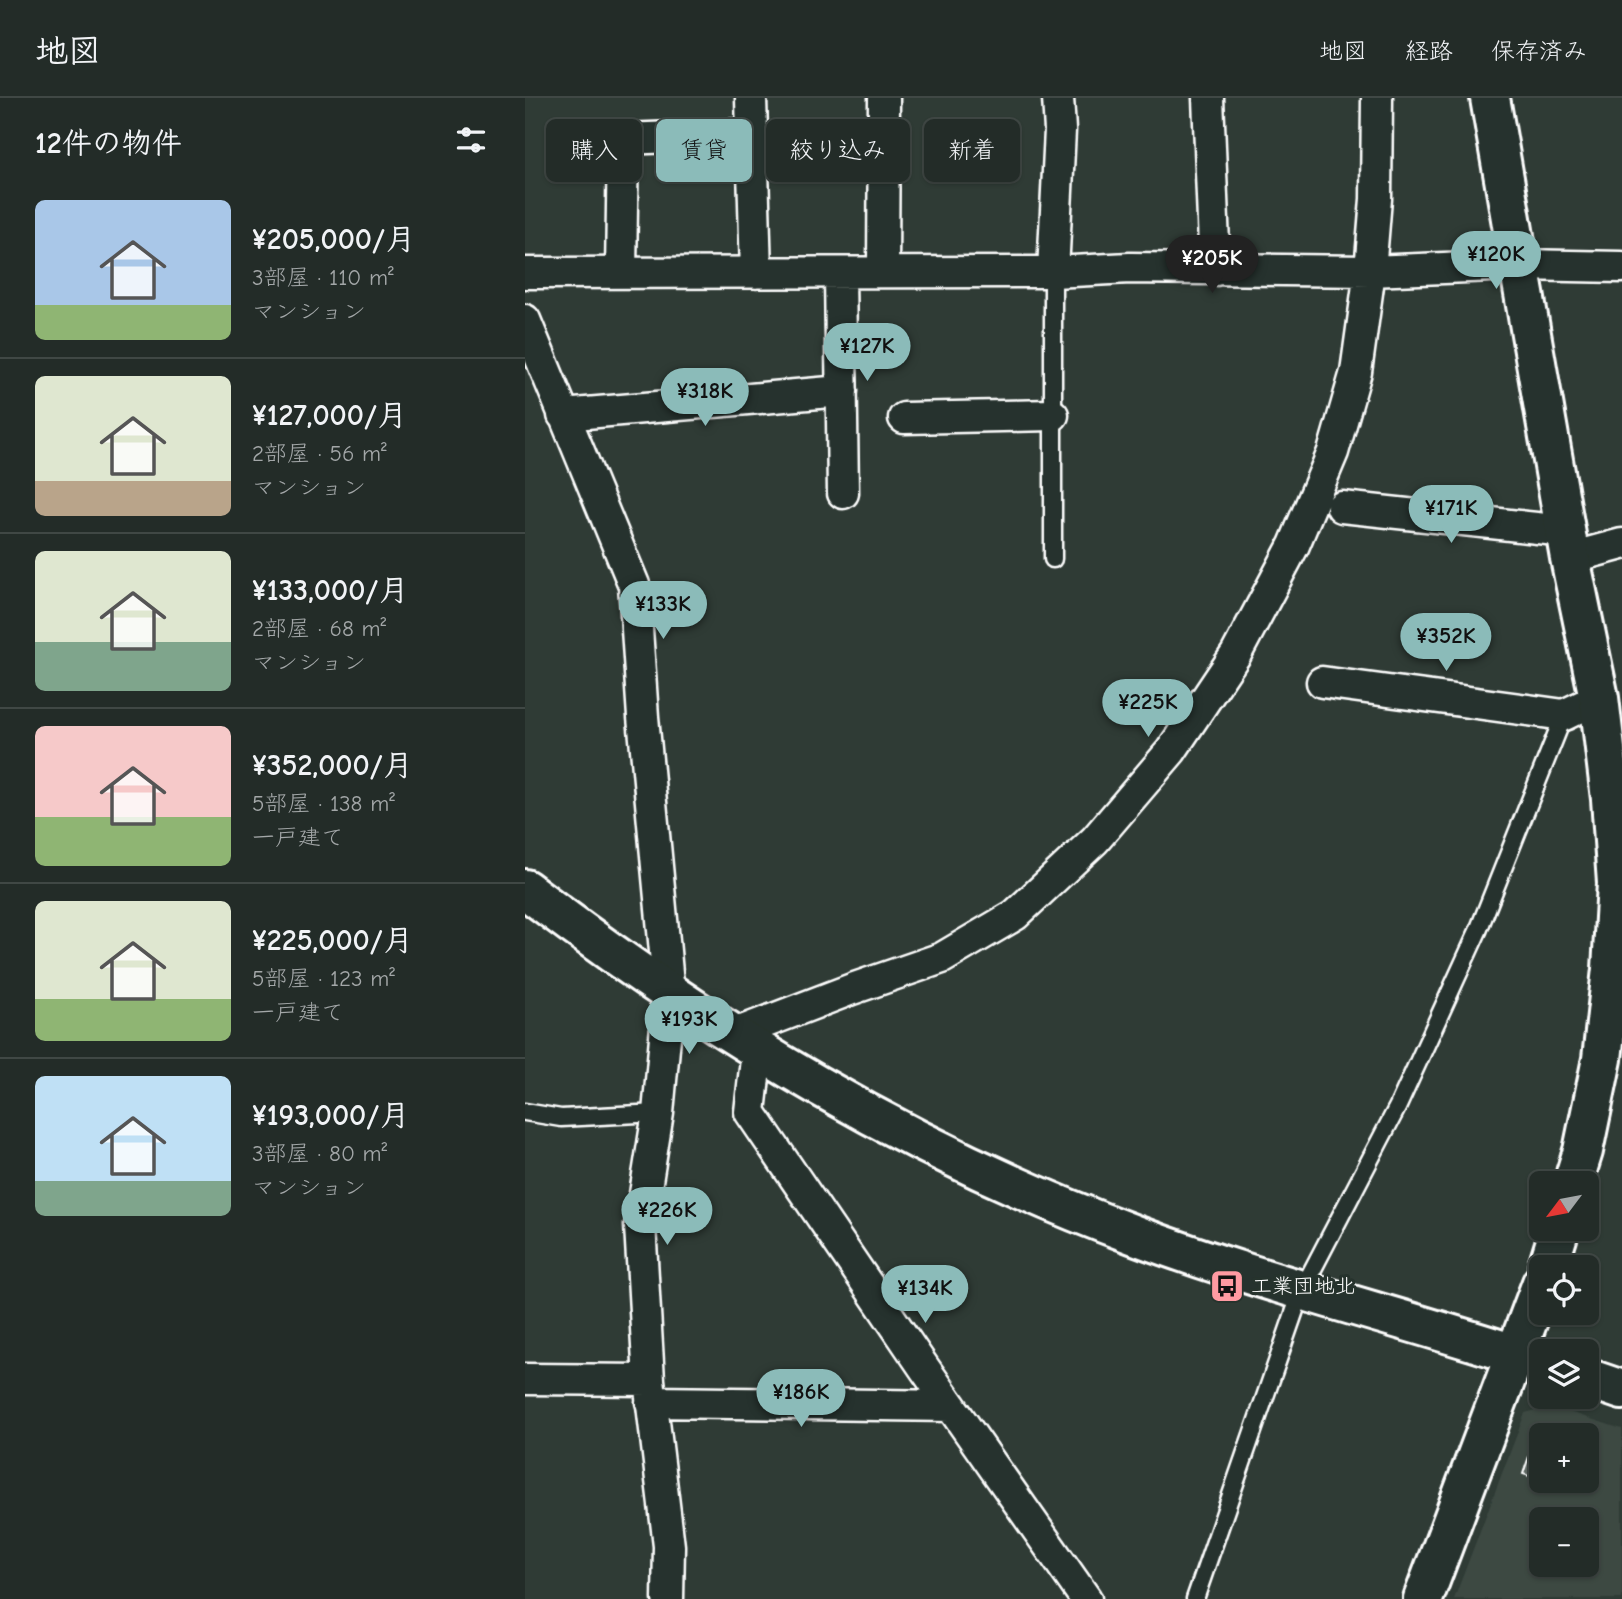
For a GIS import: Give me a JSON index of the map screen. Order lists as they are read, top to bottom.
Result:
{
  "places": {
    "bus stop": ["工業団地北"]
  },
  "north": "bottom left",
  "page": {
    "header": "地図",
    "nav": ["地図", "経路", "保存済み"],
    "heading": "12件の物件",
    "chip": [
      "購入",
      "賃貸",
      "絞り込み",
      "新着"
    ],
    "list": [
      {
        "name": "¥205,000/月",
        "note": "3部屋 · 110 m² · マンション"
      },
      {
        "name": "¥127,000/月",
        "note": "2部屋 · 56 m² · マンション"
      },
      {
        "name": "¥133,000/月",
        "note": "2部屋 · 68 m² · マンション"
      },
      {
        "name": "¥352,000/月",
        "note": "5部屋 · 138 m² · 一戸建て"
      },
      {
        "name": "¥225,000/月",
        "note": "5部屋 · 123 m² · 一戸建て"
      },
      {
        "name": "¥193,000/月",
        "note": "3部屋 · 80 m² · マンション"
      }
    ],
    "price": [
      "¥120K",
      "¥205K",
      "¥127K",
      "¥318K",
      "¥171K",
      "¥133K",
      "¥352K",
      "¥225K",
      "¥193K",
      "¥226K",
      "¥134K",
      "¥186K"
    ],
    "map_buttons": ["+", "−"]
  }
}
